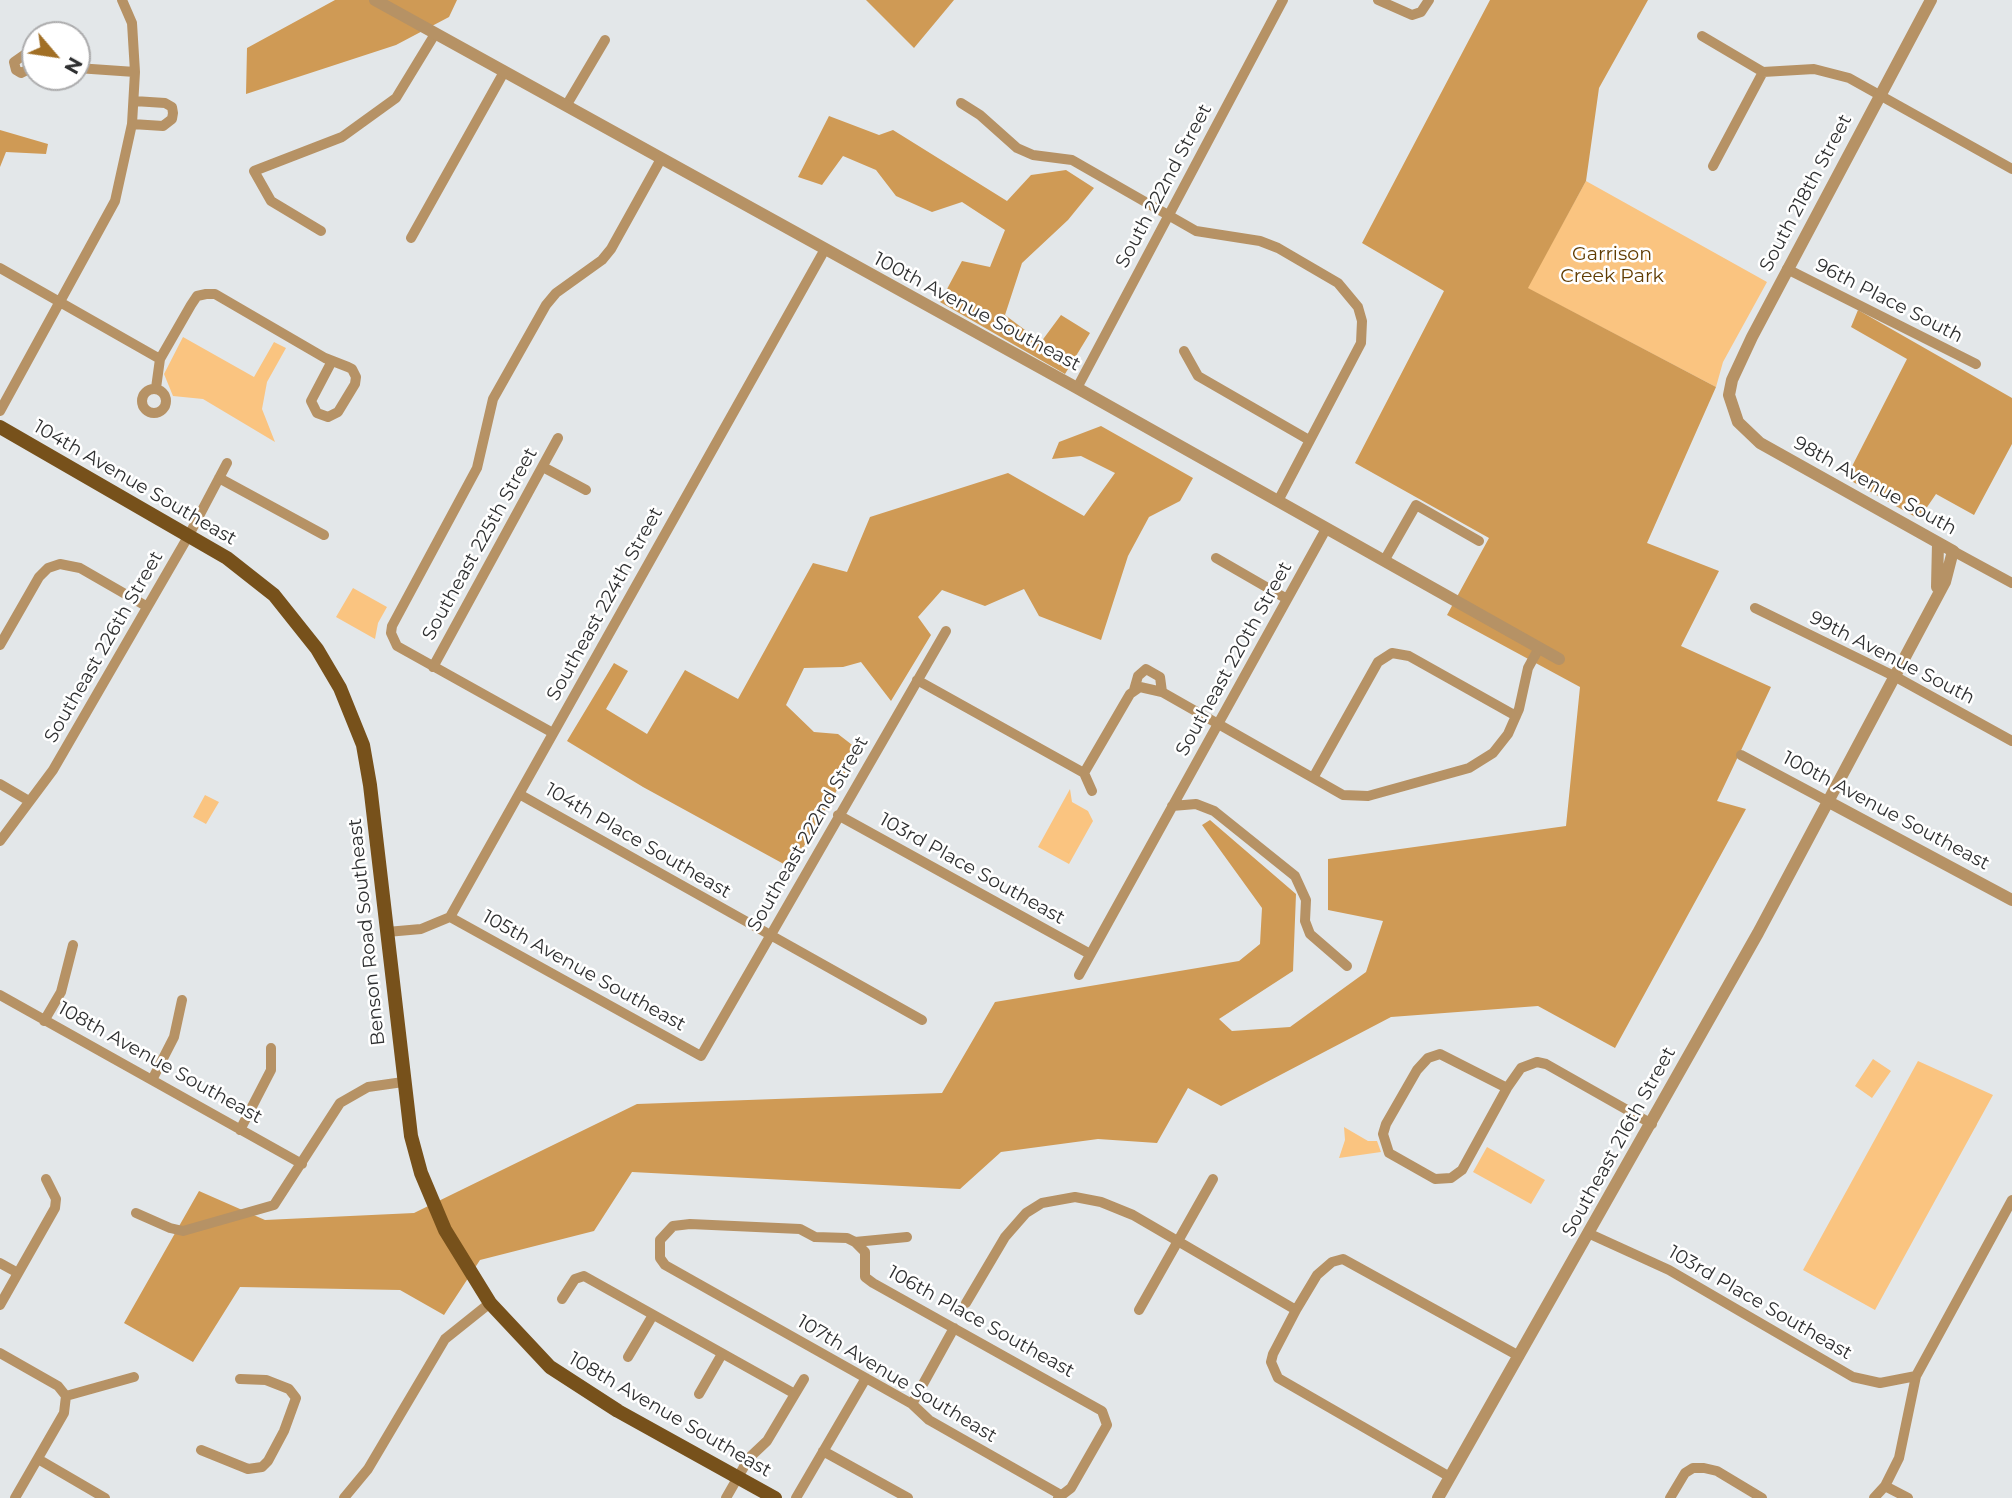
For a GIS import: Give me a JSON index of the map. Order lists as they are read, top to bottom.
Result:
{
  "streets": {
    "main road": ["104th Avenue Southeast", "Benson Road Southeast", "108th Avenue Southeast"],
    "street": [
      "South 222nd Street",
      "South 218th Street",
      "96th Place South",
      "100th Avenue Southeast",
      "98th Avenue South",
      "Southeast 225th Street",
      "Southeast 224th Street",
      "Southeast 226th Street",
      "99th Avenue South",
      "Southeast 220th Street",
      "Southeast 222nd Street",
      "104th Place Southeast",
      "103rd Place Southeast",
      "105th Avenue Southeast",
      "Southeast 216th Street",
      "106th Place Southeast",
      "107th Avenue Southeast"
    ]
  },
  "crossings": [
    ["South 222nd Street", "100th Avenue Southeast"],
    ["South 218th Street", "96th Place South"],
    ["South 218th Street", "98th Avenue South"],
    ["100th Avenue Southeast", "Southeast 224th Street"],
    ["100th Avenue Southeast", "Southeast 220th Street"],
    ["100th Avenue Southeast", "Southeast 216th Street"],
    ["104th Avenue Southeast", "Southeast 226th Street"],
    ["104th Avenue Southeast", "Benson Road Southeast"],
    ["Southeast 224th Street", "104th Place Southeast"],
    ["Southeast 224th Street", "105th Avenue Southeast"],
    ["99th Avenue South", "Southeast 216th Street"],
    ["Southeast 220th Street", "103rd Place Southeast"],
    ["Southeast 222nd Street", "104th Place Southeast"],
    ["Southeast 222nd Street", "103rd Place Southeast"],
    ["Southeast 222nd Street", "105th Avenue Southeast"],
    ["103rd Place Southeast", "Southeast 216th Street"],
    ["Benson Road Southeast", "108th Avenue Southeast"],
    ["106th Place Southeast", "107th Avenue Southeast"]
  ],
  "parks": ["Garrison Creek Park"],
  "north": "bottom right"
}
